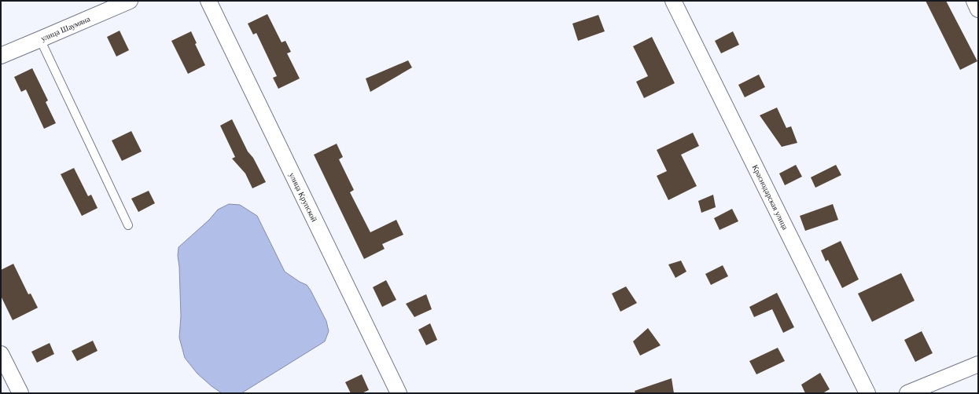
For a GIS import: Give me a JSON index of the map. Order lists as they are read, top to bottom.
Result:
{
  "streets": {
    "street": ["улица Шаумяна", "улица Крупской", "Краснодарская улица"]
  }
}
